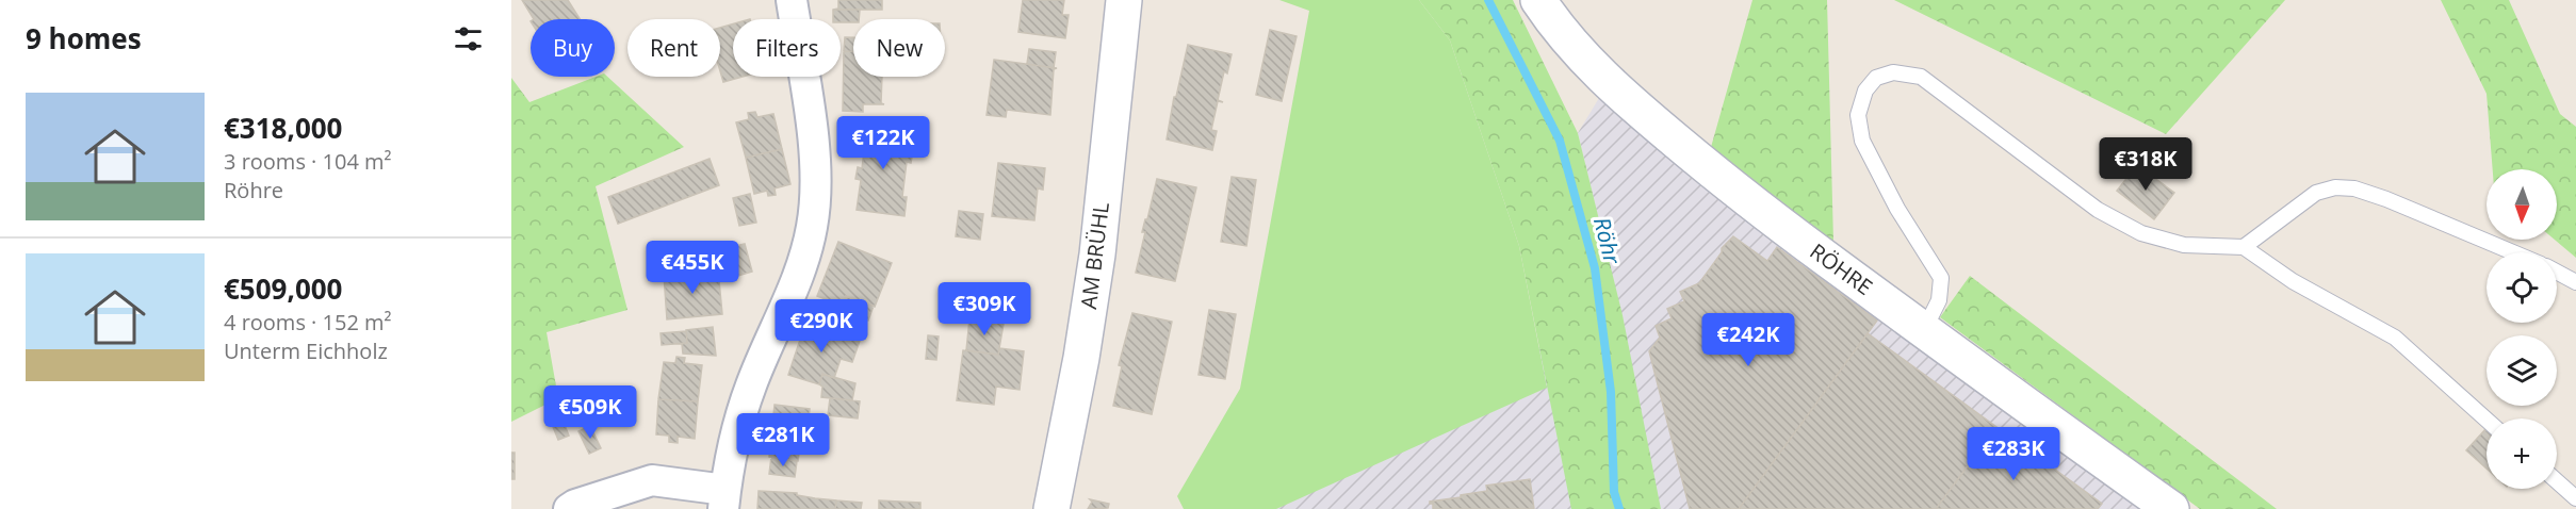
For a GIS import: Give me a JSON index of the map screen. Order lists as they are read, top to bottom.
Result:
{
  "streets": {
    "main road": ["AM BRÜHL", "RÖHRE"]
  },
  "water": ["Röhr"],
  "north": "bottom",
  "page": {
    "heading": "9 homes",
    "chip": [
      "Buy",
      "Rent",
      "Filters",
      "New"
    ],
    "list": [
      {
        "name": "€318,000",
        "note": "3 rooms · 104 m² · Röhre"
      },
      {
        "name": "€509,000",
        "note": "4 rooms · 152 m² · Unterm Eichholz"
      }
    ],
    "price": [
      "€122K",
      "€318K",
      "€455K",
      "€309K",
      "€290K",
      "€242K",
      "€509K",
      "€281K",
      "€283K"
    ],
    "map_buttons": "+"
  }
}
